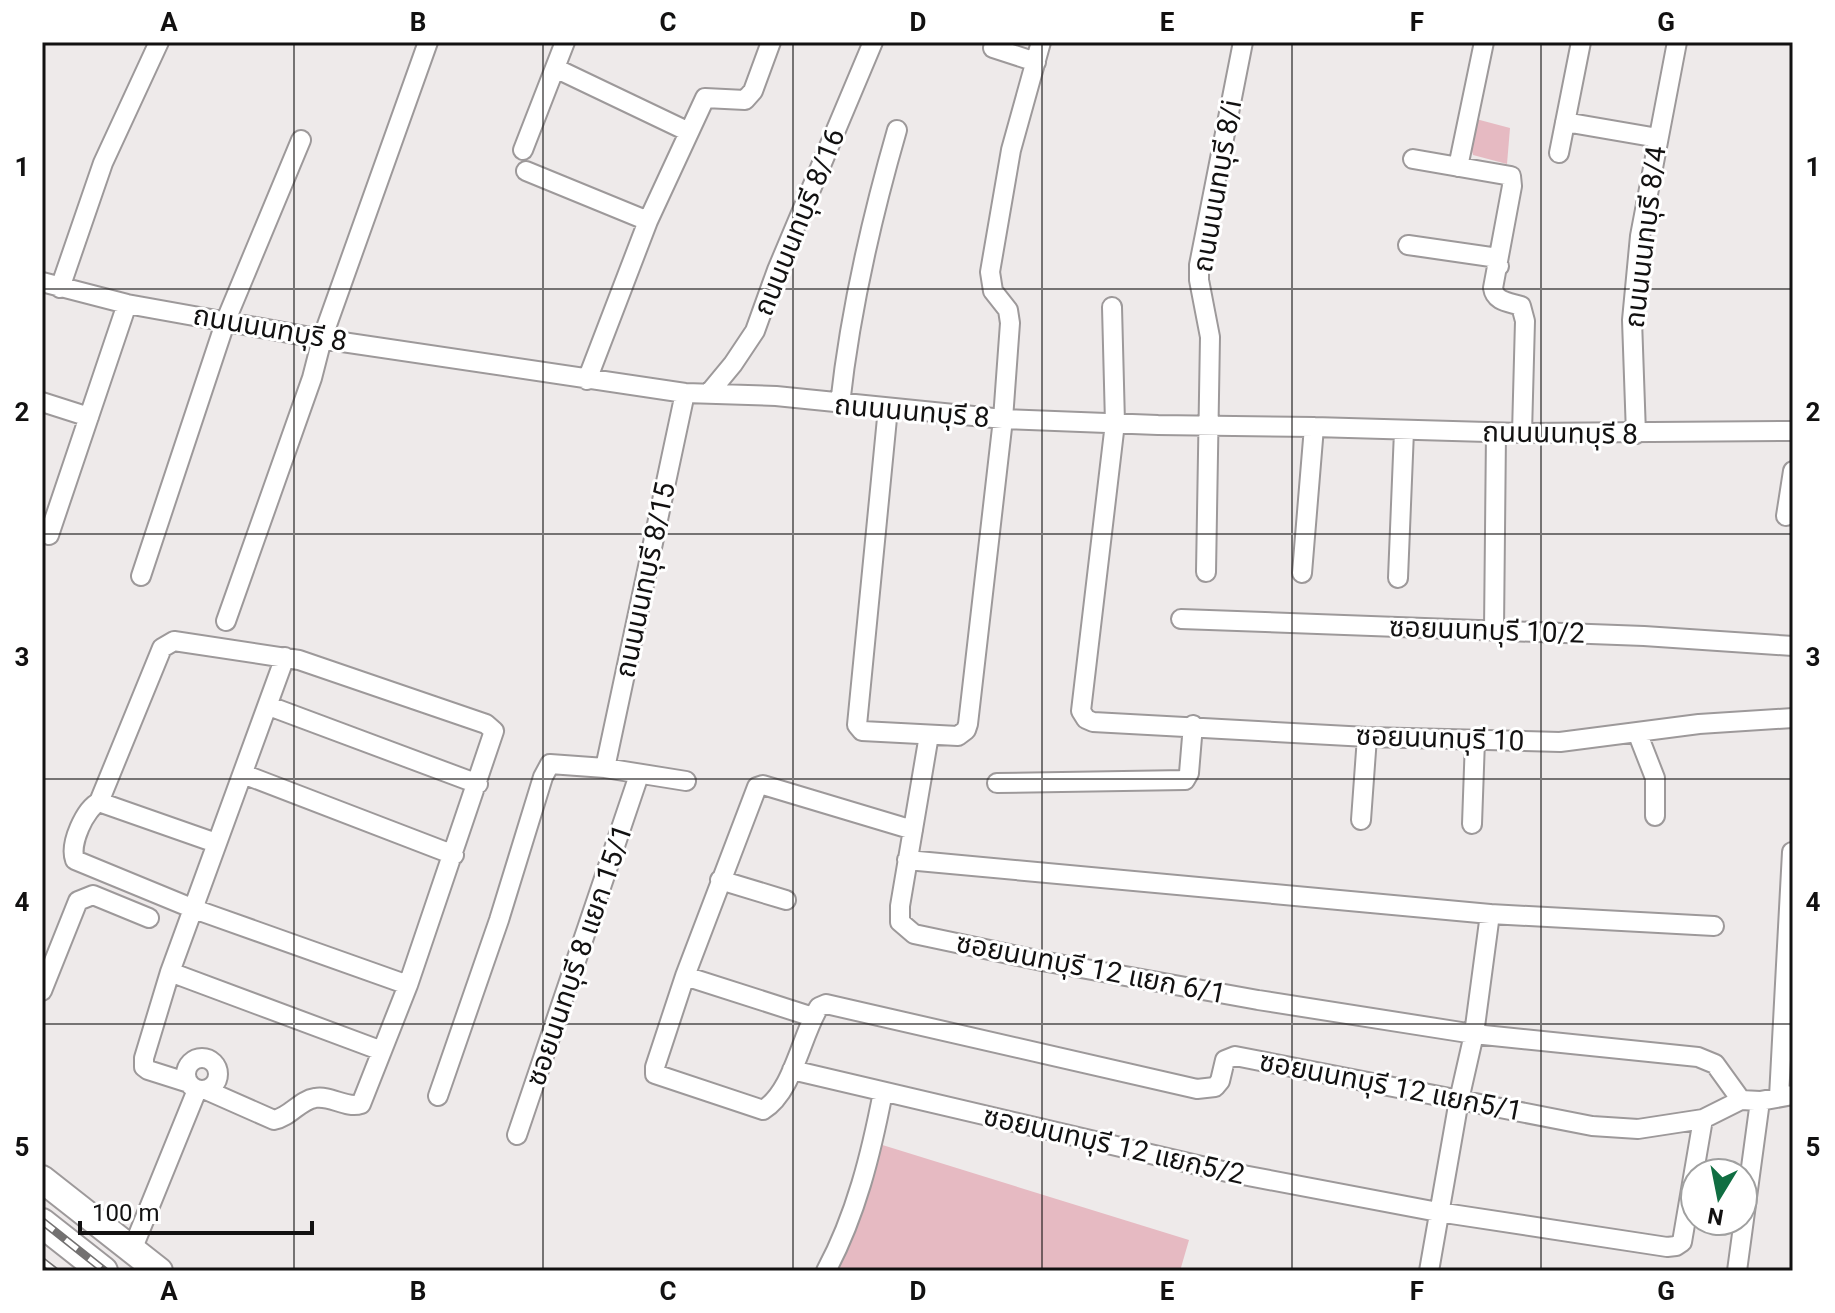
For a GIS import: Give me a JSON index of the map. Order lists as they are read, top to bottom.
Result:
{
  "streets": {
    "street": [
      "ถนนนนทบุรี 8/i",
      "ถนนนนทบุรี 8/16",
      "ถนนนนทบุรี 8/4",
      "ถนนนนทบุรี 8",
      "ถนนนนทบุรี 8/15",
      "ซอยนนทบุรี 10/2",
      "ซอยนนทบุรี 10",
      "ซอยนนทบุรี 8 แยก 15/1",
      "ซอยนนทบุรี 12 แยก 6/1",
      "ซอยนนทบุรี 12 แยก5/1",
      "ซอยนนทบุรี 12 แยก5/2"
    ]
  },
  "crossings": [
    ["ถนนนนทบุรี 8/i", "ถนนนนทบุรี 8"],
    ["ถนนนนทบุรี 8/16", "ถนนนนทบุรี 8"],
    ["ถนนนนทบุรี 8/4", "ถนนนนทบุรี 8"],
    ["ถนนนนทบุรี 8", "ถนนนนทบุรี 8/15"],
    ["ถนนนนทบุรี 8", "ซอยนนทบุรี 10"],
    ["ซอยนนทบุรี 12 แยก5/1", "ซอยนนทบุรี 12 แยก5/2"]
  ],
  "scale_bar": "100 m",
  "north": "bottom",
  "grid": {
    "columns": [
      "A",
      "B",
      "C",
      "D",
      "E",
      "F",
      "G"
    ],
    "rows": [
      "1",
      "2",
      "3",
      "4",
      "5"
    ]
  }
}
